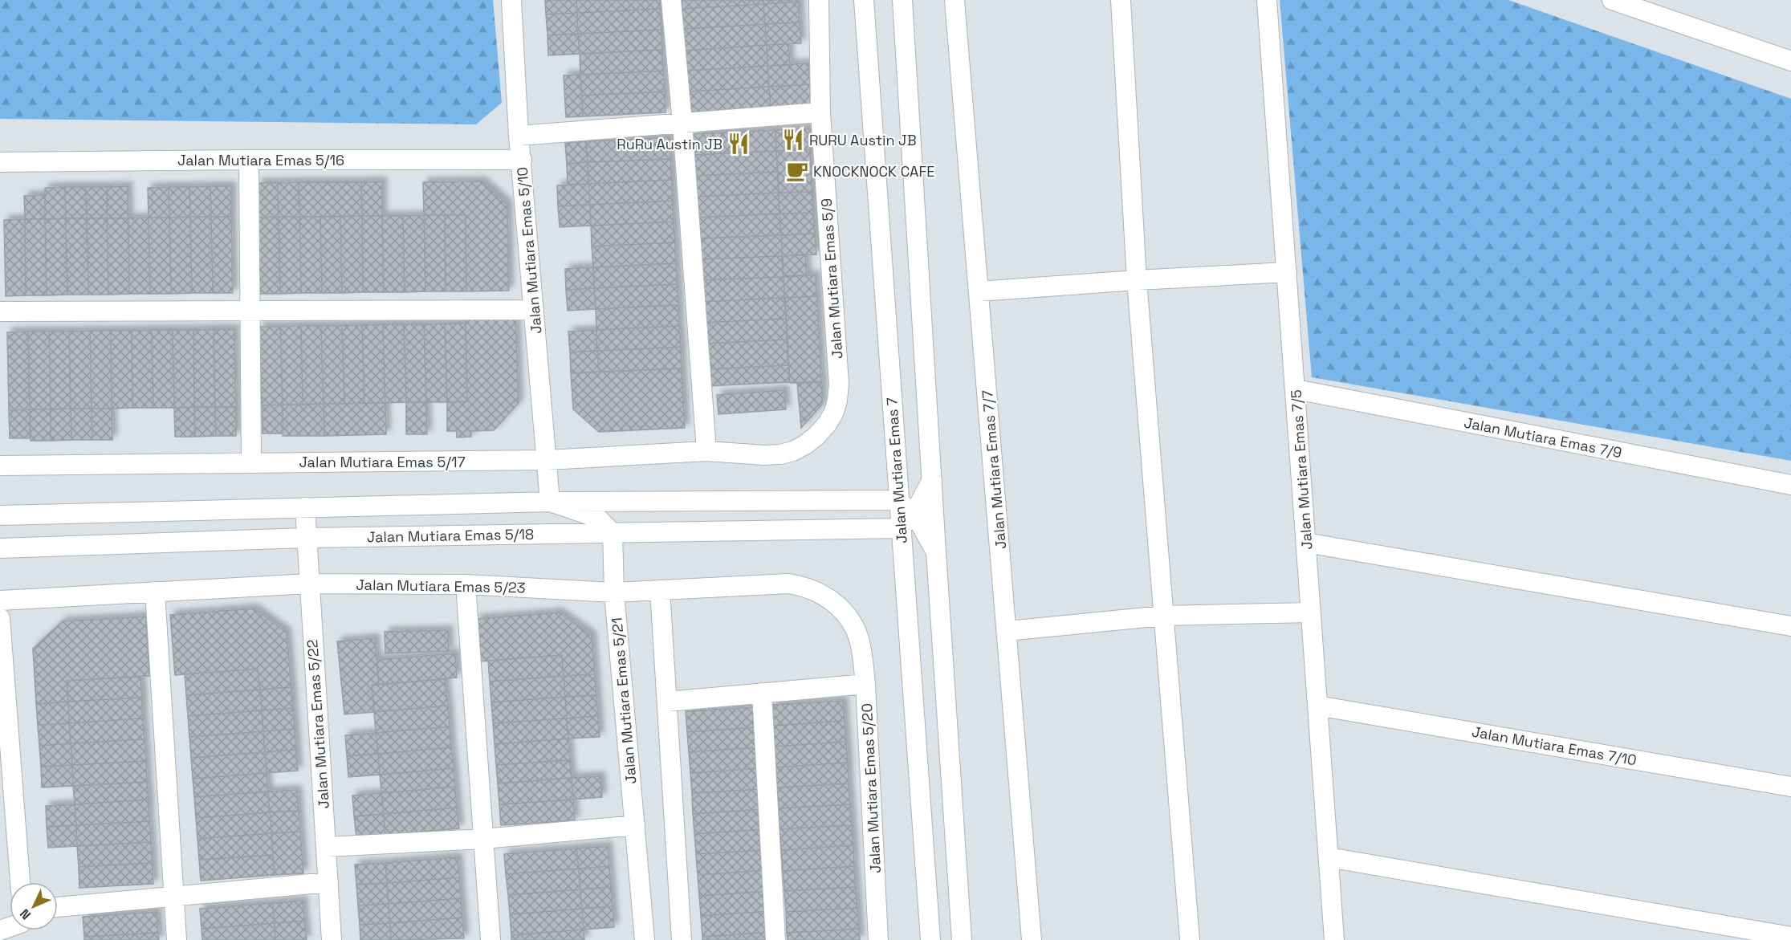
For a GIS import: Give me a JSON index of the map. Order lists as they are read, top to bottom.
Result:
{
  "streets": {
    "street": [
      "Jalan Mutiara Emas 5/16",
      "Jalan Mutiara Emas 5/10",
      "Jalan Mutiara Emas 5/9",
      "Jalan Mutiara Emas 7/9",
      "Jalan Mutiara Emas 5/17",
      "Jalan Mutiara Emas 7/7",
      "Jalan Mutiara Emas 7/5",
      "Jalan Mutiara Emas 7",
      "Jalan Mutiara Emas 5/18",
      "Jalan Mutiara Emas 5/23",
      "Jalan Mutiara Emas 5/21",
      "Jalan Mutiara Emas 5/22",
      "Jalan Mutiara Emas 7/10",
      "Jalan Mutiara Emas 5/20"
    ]
  },
  "crossings": [
    ["Jalan Mutiara Emas 5/16", "Jalan Mutiara Emas 5/10"],
    ["Jalan Mutiara Emas 5/10", "Jalan Mutiara Emas 5/17"],
    ["Jalan Mutiara Emas 5/9", "Jalan Mutiara Emas 5/17"],
    ["Jalan Mutiara Emas 7/9", "Jalan Mutiara Emas 7/5"],
    ["Jalan Mutiara Emas 7/5", "Jalan Mutiara Emas 7/10"],
    ["Jalan Mutiara Emas 7", "Jalan Mutiara Emas 5/18"],
    ["Jalan Mutiara Emas 5/18", "Jalan Mutiara Emas 5/21"],
    ["Jalan Mutiara Emas 5/18", "Jalan Mutiara Emas 5/22"],
    ["Jalan Mutiara Emas 5/23", "Jalan Mutiara Emas 5/21"],
    ["Jalan Mutiara Emas 5/23", "Jalan Mutiara Emas 5/22"],
    ["Jalan Mutiara Emas 5/23", "Jalan Mutiara Emas 5/20"]
  ],
  "places": {
    "restaurant": ["RURU Austin JB", "RuRu Austin JB"],
    "cafe": ["KNOCKNOCK CAFE"]
  },
  "north": "bottom left"
}
